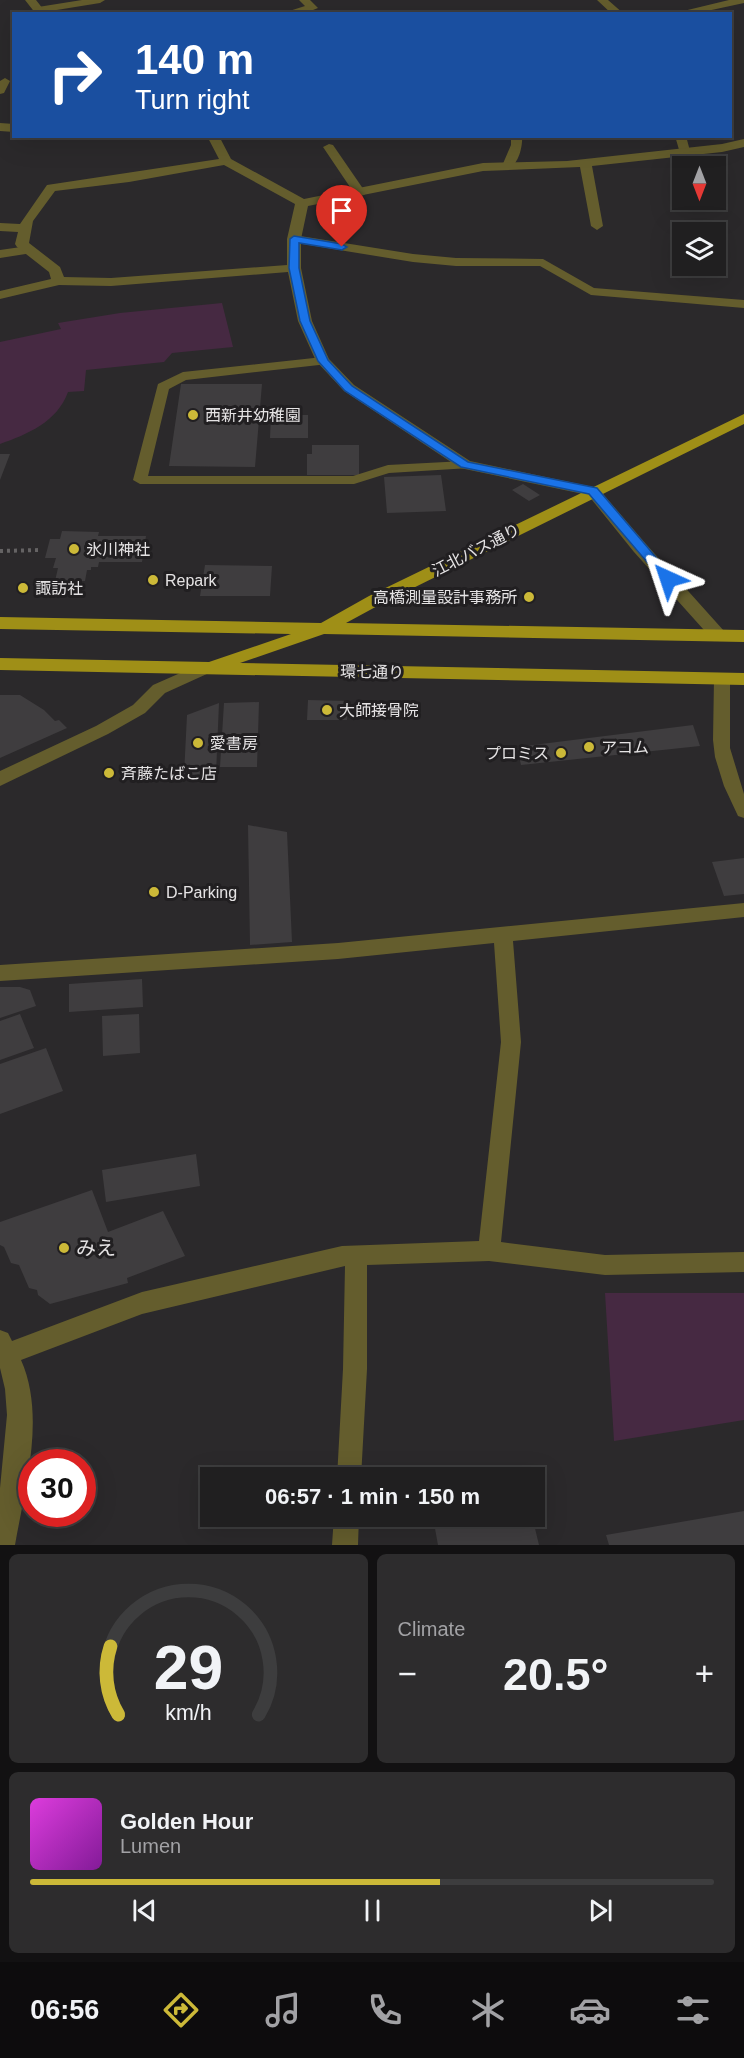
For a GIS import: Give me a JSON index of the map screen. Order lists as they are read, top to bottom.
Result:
{
  "streets": {
    "main road": ["江北バス通り", "環七通り"]
  },
  "crossings": [
    ["江北バス通り", "環七通り"]
  ],
  "places": [
    "西新井幼稚園",
    "氷川神社",
    "Repark",
    "諏訪社",
    "高橋測量設計事務所",
    "大師接骨院",
    "愛書房",
    "アコム",
    "プロミス",
    "斉藤たばこ店",
    "D-Parking",
    "みえ"
  ],
  "north": "bottom",
  "page": {
    "turn": ["140 m", "Turn right"],
    "limit": "30",
    "trip": "06:57 · 1 min · 150 m",
    "tile": "Climate",
    "heat": ["−", "20.5°", "+"],
    "song": ["Golden Hour", "Lumen"],
    "tabs": "06:56",
    "gauge": ["29", "km/h"]
  }
}
